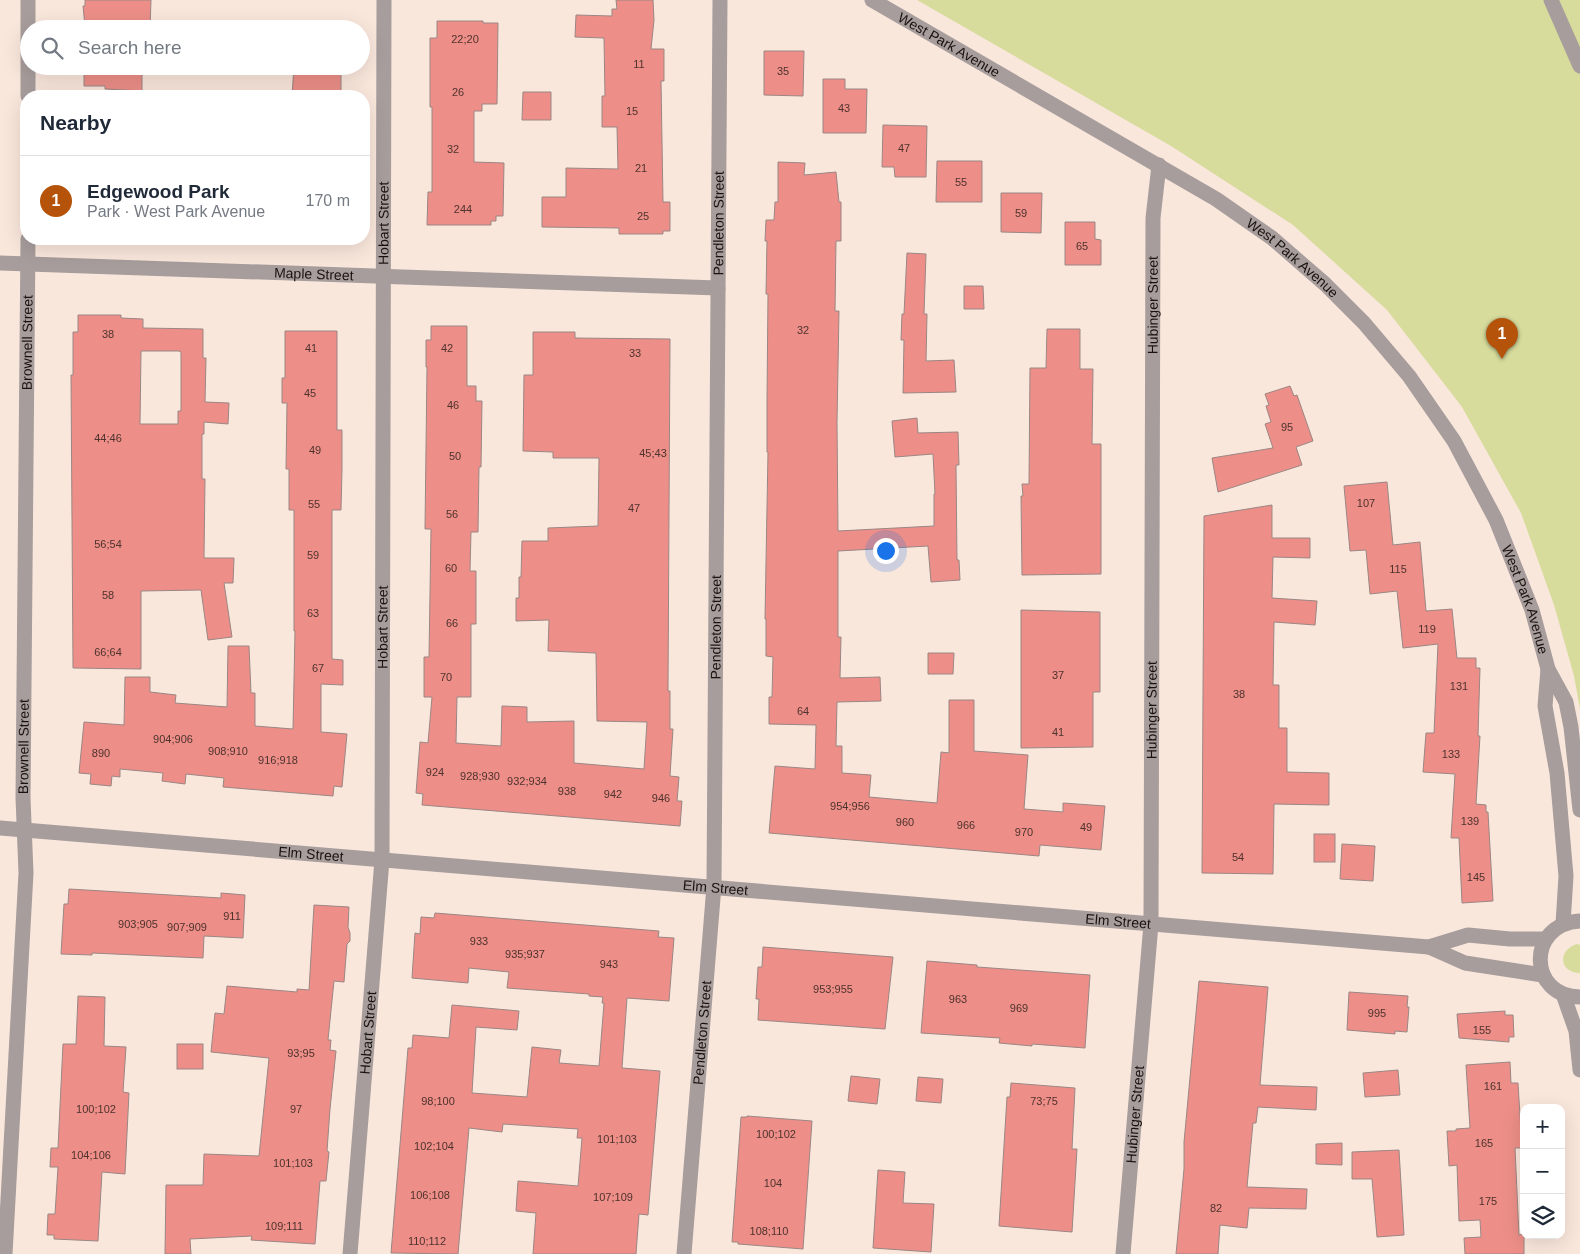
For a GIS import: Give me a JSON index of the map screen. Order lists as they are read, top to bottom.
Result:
{
  "streets": {
    "street": [
      "West Park Avenue",
      "Hobart Street",
      "Pendleton Street",
      "Maple Street",
      "Hubinger Street",
      "Brownell Street",
      "Elm Street"
    ]
  },
  "crossings": [
    ["West Park Avenue", "Hubinger Street"],
    ["Hobart Street", "Maple Street"],
    ["Hobart Street", "Elm Street"],
    ["Pendleton Street", "Maple Street"],
    ["Pendleton Street", "Elm Street"],
    ["Maple Street", "Brownell Street"],
    ["Hubinger Street", "Elm Street"],
    ["Brownell Street", "Elm Street"]
  ],
  "house_numbers": [
    "22;20",
    "11",
    "35",
    "26",
    "43",
    "15",
    "47",
    "32",
    "21",
    "55",
    "244",
    "59",
    "25",
    "65",
    "32",
    "38",
    "41",
    "42",
    "33",
    "45",
    "46",
    "95",
    "44;46",
    "49",
    "45;43",
    "50",
    "107",
    "55",
    "47",
    "56",
    "56;54",
    "59",
    "60",
    "115",
    "58",
    "63",
    "66",
    "119",
    "66;64",
    "67",
    "37",
    "70",
    "131",
    "38",
    "64",
    "41",
    "904;906",
    "908;910",
    "890",
    "133",
    "916;918",
    "924",
    "928;930",
    "932;934",
    "938",
    "942",
    "946",
    "954;956",
    "139",
    "960",
    "966",
    "49",
    "970",
    "54",
    "145",
    "911",
    "903;905",
    "907;909",
    "933",
    "935;937",
    "943",
    "953;955",
    "963",
    "969",
    "995",
    "155",
    "93;95",
    "161",
    "98;100",
    "73;75",
    "100;102",
    "97",
    "100;102",
    "101;103",
    "165",
    "102;104",
    "104;106",
    "101;103",
    "104",
    "106;108",
    "107;109",
    "175",
    "82",
    "109;111",
    "108;110",
    "110;112"
  ],
  "page": {
    "search": "Search here",
    "heading": "Nearby",
    "list": [
      {
        "mark": "1",
        "name": "Edgewood Park",
        "note": "Park · West Park Avenue",
        "value": "170 m"
      }
    ],
    "pins": "1",
    "map_buttons": ["+", "−"]
  }
}
